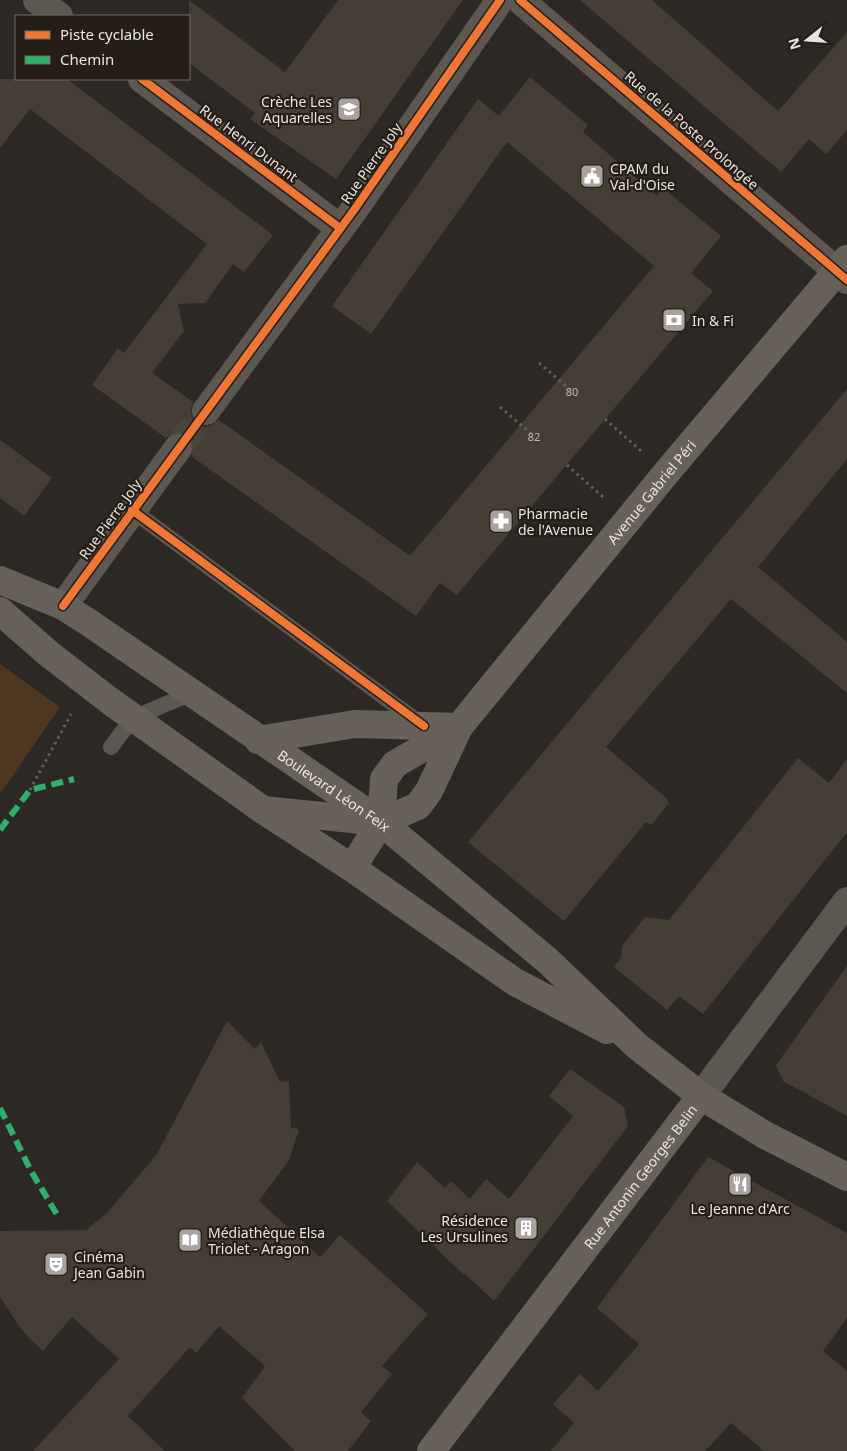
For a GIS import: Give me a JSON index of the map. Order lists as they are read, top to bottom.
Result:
{
  "streets": {
    "main road": ["Avenue Gabriel Péri", "Boulevard Léon Feix", "Rue Antonin Georges Belin"],
    "street": ["Rue de la Poste Prolongée", "Rue Henri Dunant", "Rue Pierre Joly"]
  },
  "crossings": [
    ["Rue de la Poste Prolongée", "Avenue Gabriel Péri"],
    ["Rue Henri Dunant", "Rue Pierre Joly"],
    ["Rue Pierre Joly", "Boulevard Léon Feix"],
    ["Avenue Gabriel Péri", "Boulevard Léon Feix"],
    ["Boulevard Léon Feix", "Rue Antonin Georges Belin"]
  ],
  "places": {
    "school or university": ["Crèche Les Aquarelles"],
    "public building": ["CPAM du Val-d'Oise"],
    "bank": ["In & Fi"],
    "pharmacy": ["Pharmacie de l'Avenue"],
    "restaurant": ["Le Jeanne d'Arc"],
    "building": ["Résidence Les Ursulines"],
    "library": ["Médiathèque Elsa Triolet - Aragon"],
    "theatre": ["Cinéma Jean Gabin"]
  },
  "house_numbers": ["80", "82"],
  "legend": ["Piste cyclable", "Chemin"],
  "north": "left"
}
